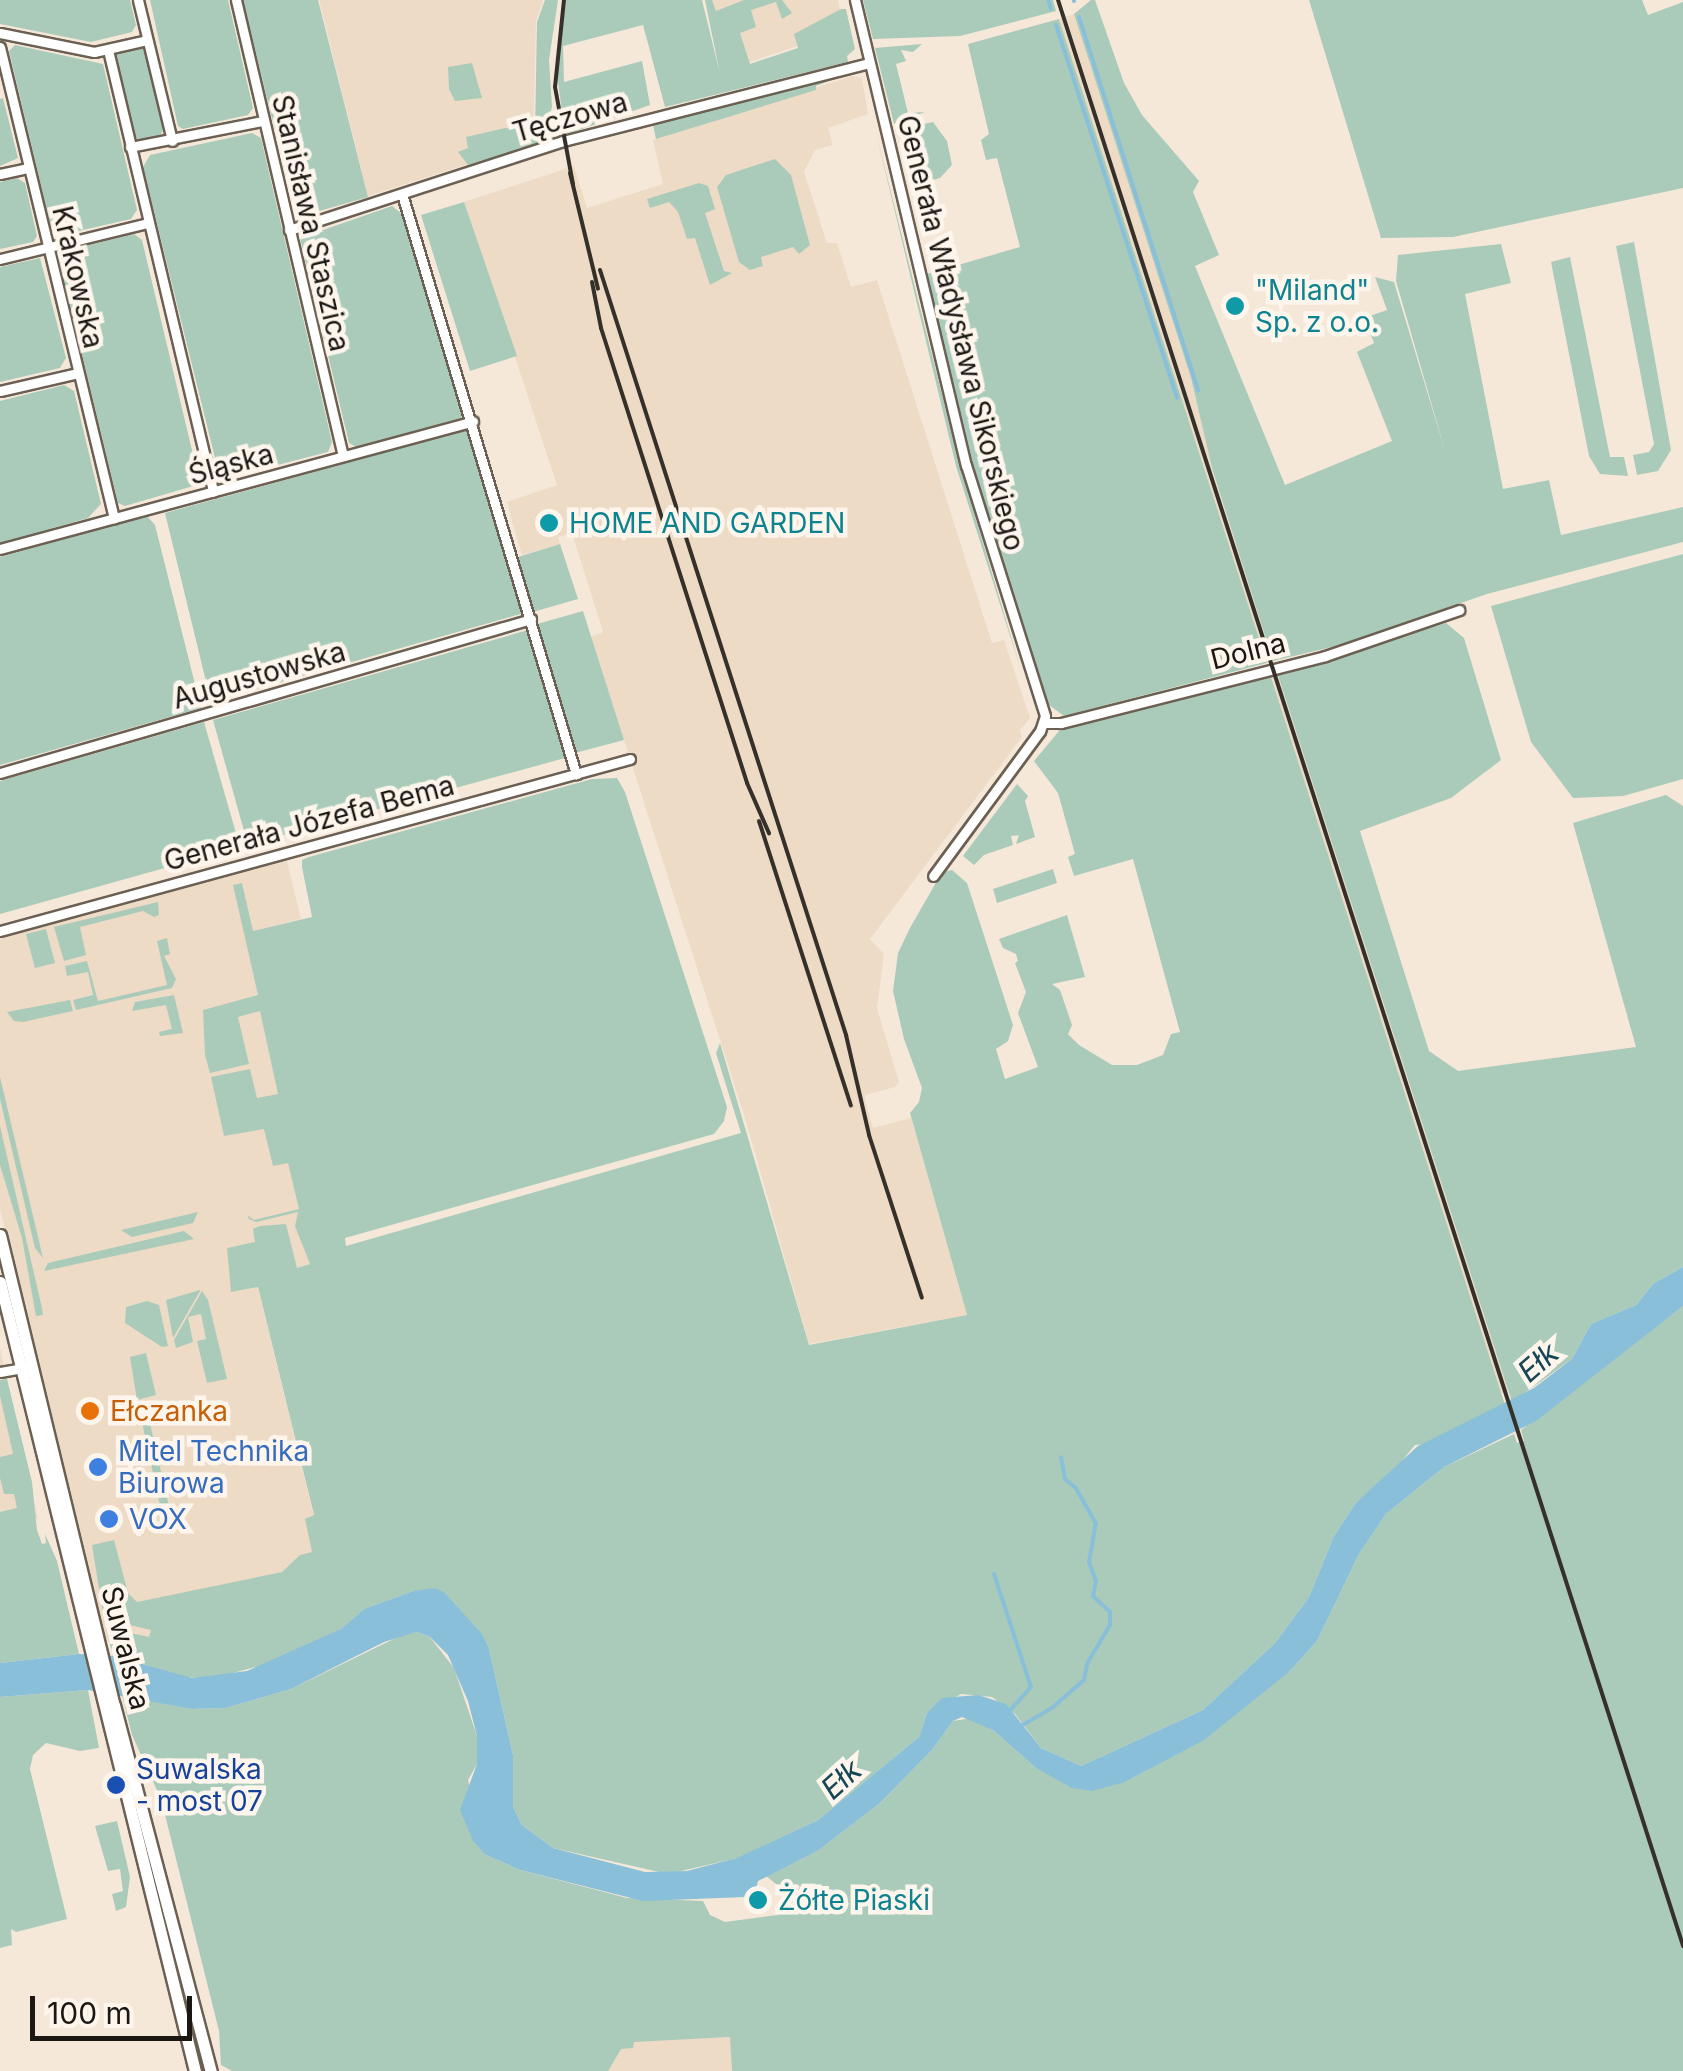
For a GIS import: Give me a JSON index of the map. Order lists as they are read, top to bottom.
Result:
{
  "streets": {
    "street": [
      "Tęczowa",
      "Stanisława Staszica",
      "Krakowska",
      "Generała Władysława Sikorskiego",
      "Śląska",
      "Dolna",
      "Augustowska",
      "Generała Józefa Bema",
      "Suwalska"
    ]
  },
  "crossings": [
    ["Tęczowa", "Stanisława Staszica"],
    ["Tęczowa", "Generała Władysława Sikorskiego"],
    ["Stanisława Staszica", "Śląska"],
    ["Krakowska", "Śląska"],
    ["Generała Władysława Sikorskiego", "Dolna"]
  ],
  "water": ["Ełk"],
  "places": [
    "\"Miland\" Sp. z o.o.",
    "HOME AND GARDEN",
    "Ełczanka",
    "Mitel Technika Biurowa",
    "VOX",
    "Suwalska - most 07",
    "Żółte Piaski"
  ],
  "scale_bar": "100 m"
}
